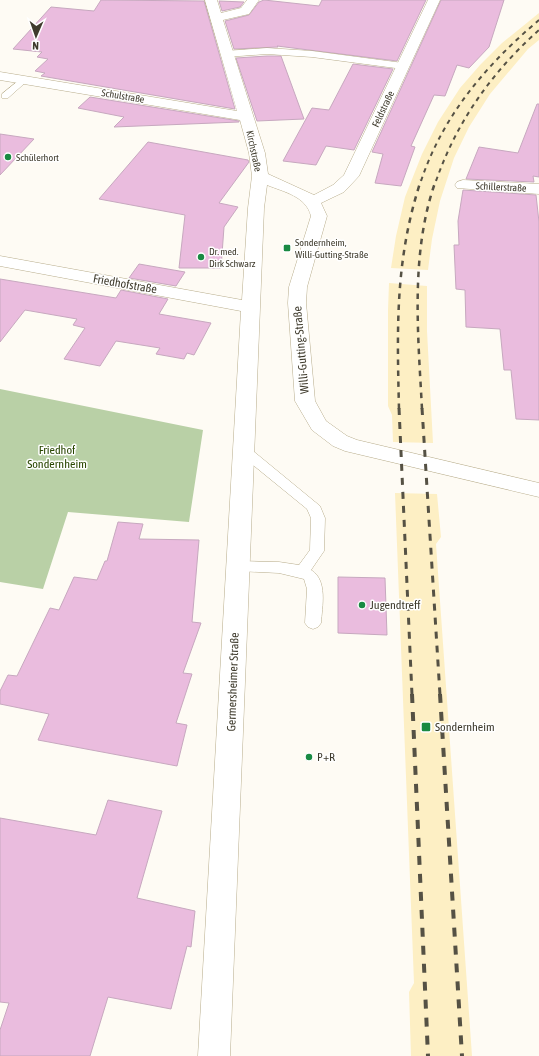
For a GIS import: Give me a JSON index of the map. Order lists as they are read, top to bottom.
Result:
{
  "streets": {
    "street": [
      "Schulstraße",
      "Feldstraße",
      "Kirchstraße",
      "Schillerstraße",
      "Friedhofstraße",
      "Willi-Gutting-Straße",
      "Germersheimer Straße"
    ]
  },
  "crossings": [
    ["Schulstraße", "Kirchstraße"],
    ["Feldstraße", "Willi-Gutting-Straße"],
    ["Kirchstraße", "Friedhofstraße"],
    ["Kirchstraße", "Germersheimer Straße"],
    ["Friedhofstraße", "Germersheimer Straße"]
  ],
  "parks": ["Friedhof Sondernheim"],
  "places": {
    "other": [
      "Schülerhort",
      "Dr. med. Dirk Schwarz",
      "Jugendtreff",
      "P+R"
    ],
    "transit": ["Sondernheim, Willi-Gutting-Straße", "Sondernheim"]
  },
  "north": "bottom"
}
